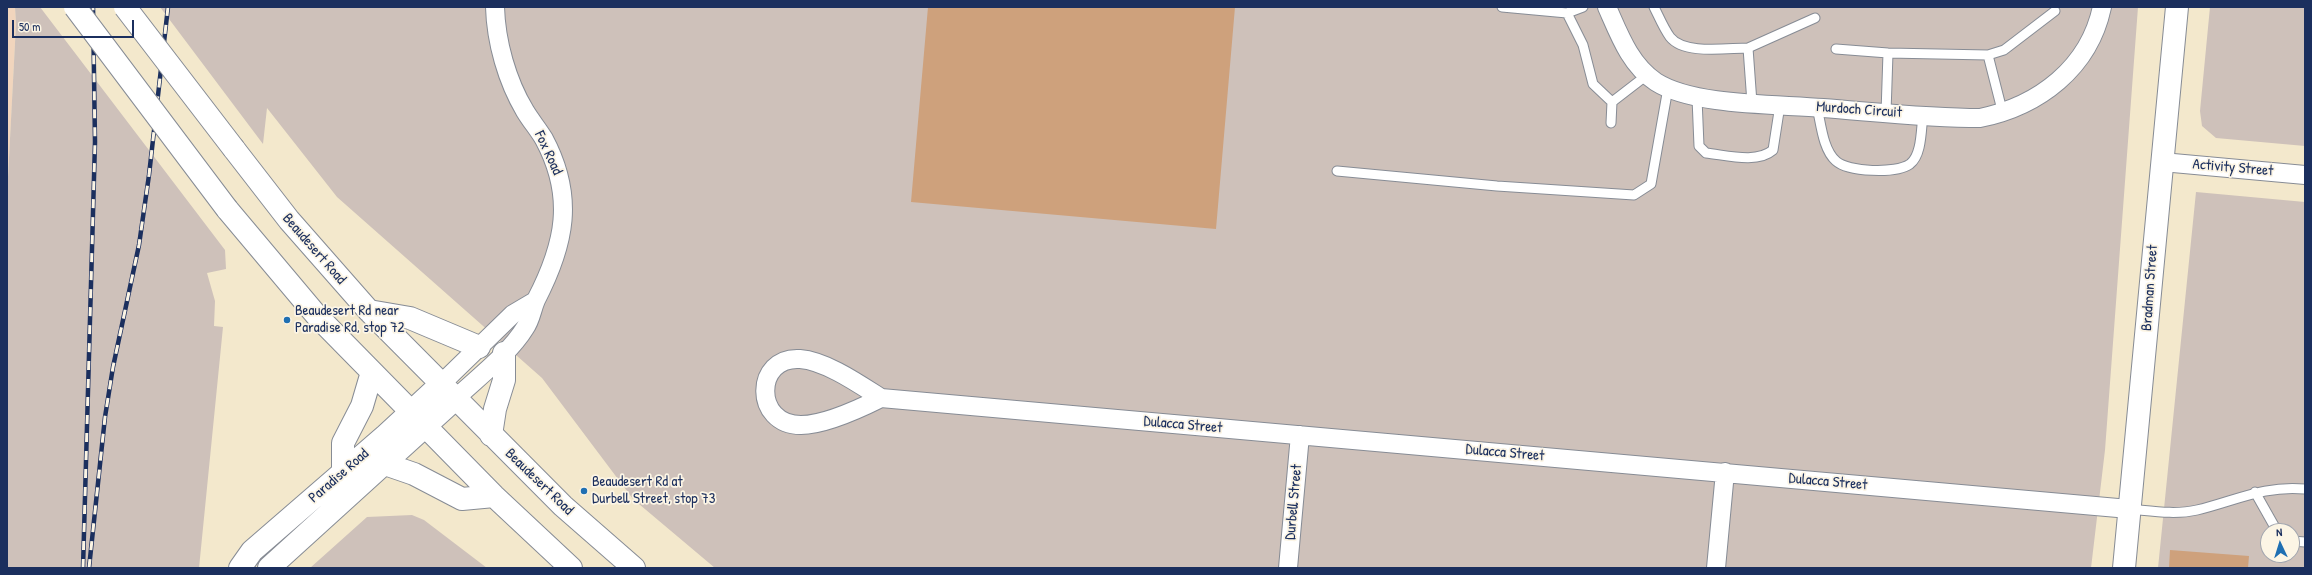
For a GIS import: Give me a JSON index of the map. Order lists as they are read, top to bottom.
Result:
{
  "streets": {
    "main road": ["Beaudesert Road", "Bradman Street", "Paradise Road"],
    "street": [
      "Murdoch Circuit",
      "Fox Road",
      "Activity Street",
      "Dulacca Street",
      "Durbell Street"
    ]
  },
  "crossings": [
    ["Fox Road", "Beaudesert Road"],
    ["Fox Road", "Paradise Road"],
    ["Activity Street", "Bradman Street"],
    ["Beaudesert Road", "Paradise Road"],
    ["Bradman Street", "Dulacca Street"],
    ["Dulacca Street", "Durbell Street"]
  ],
  "places": ["Beaudesert Rd near Paradise Rd, stop 72", "Beaudesert Rd at Durbell Street, stop 73"],
  "scale_bar": "50 m",
  "north": "top"
}
